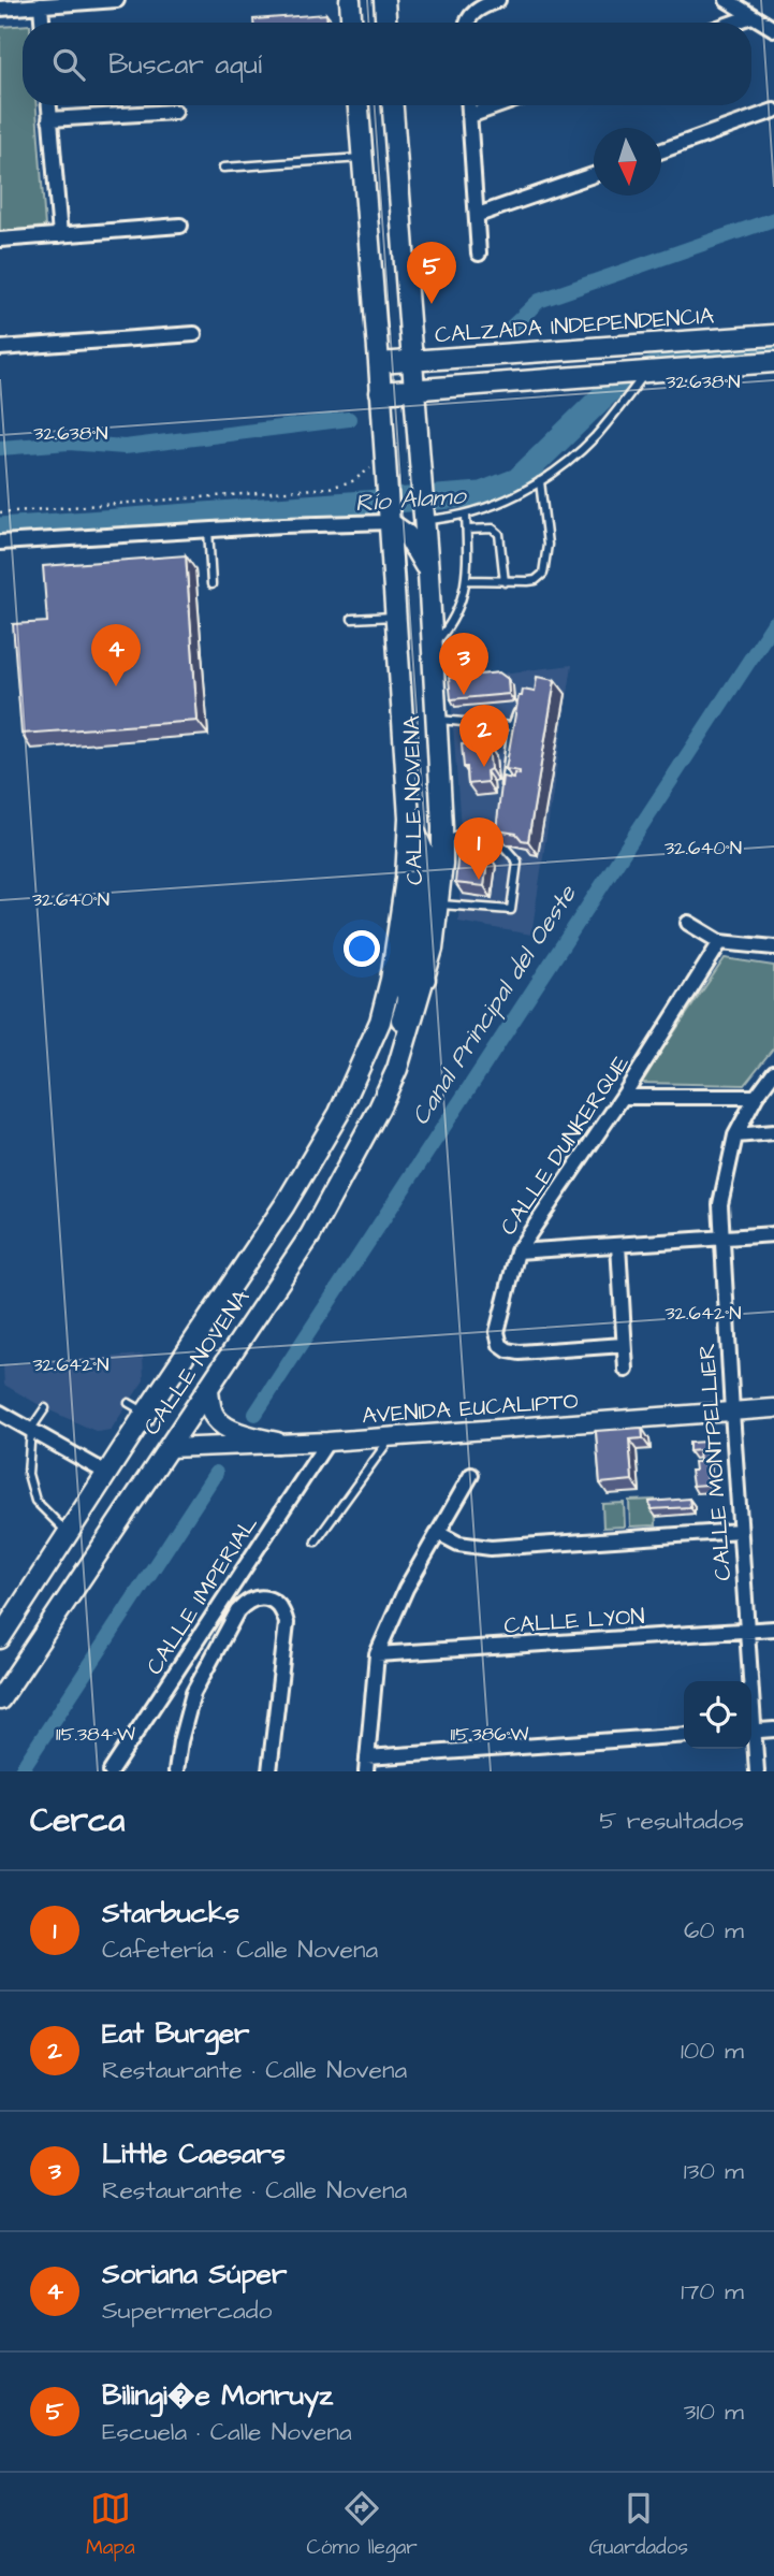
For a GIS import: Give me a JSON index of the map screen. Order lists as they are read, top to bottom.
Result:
{
  "streets": {
    "main road": ["CALZADA INDEPENDENCIA", "CALLE NOVENA"],
    "street": [
      "CALLE DUNKERQUE",
      "AVENIDA EUCALIPTO",
      "CALLE MONTPELLIER",
      "CALLE IMPERIAL",
      "CALLE LYON"
    ]
  },
  "crossings": [
    ["CALZADA INDEPENDENCIA", "CALLE NOVENA"],
    ["CALLE NOVENA", "AVENIDA EUCALIPTO"],
    ["AVENIDA EUCALIPTO", "CALLE MONTPELLIER"],
    ["AVENIDA EUCALIPTO", "CALLE IMPERIAL"],
    ["CALLE MONTPELLIER", "CALLE LYON"]
  ],
  "water": ["Río Alamo", "Canal Principal del Oeste"],
  "north": "bottom",
  "page": {
    "search": "Buscar aquí",
    "pins": [
      "5",
      "4",
      "3",
      "2",
      "1"
    ],
    "heading": ["Cerca", "5 resultados"],
    "list": [
      {
        "mark": "1",
        "name": "Starbucks",
        "note": "Cafetería · Calle Novena",
        "value": "60 m"
      },
      {
        "mark": "2",
        "name": "Eat Burger",
        "note": "Restaurante · Calle Novena",
        "value": "100 m"
      },
      {
        "mark": "3",
        "name": "Little Caesars",
        "note": "Restaurante · Calle Novena",
        "value": "130 m"
      },
      {
        "mark": "4",
        "name": "Soriana Súper",
        "note": "Supermercado",
        "value": "170 m"
      },
      {
        "mark": "5",
        "name": "Bilingi�e Monruyz",
        "note": "Escuela · Calle Novena",
        "value": "310 m"
      }
    ],
    "nav": ["Mapa", "Cómo llegar", "Guardados"]
  },
  "coordinates": [
    "32.638°N",
    "32.640°N",
    "32.642°N",
    "115.384°W",
    "115.386°W"
  ]
}
